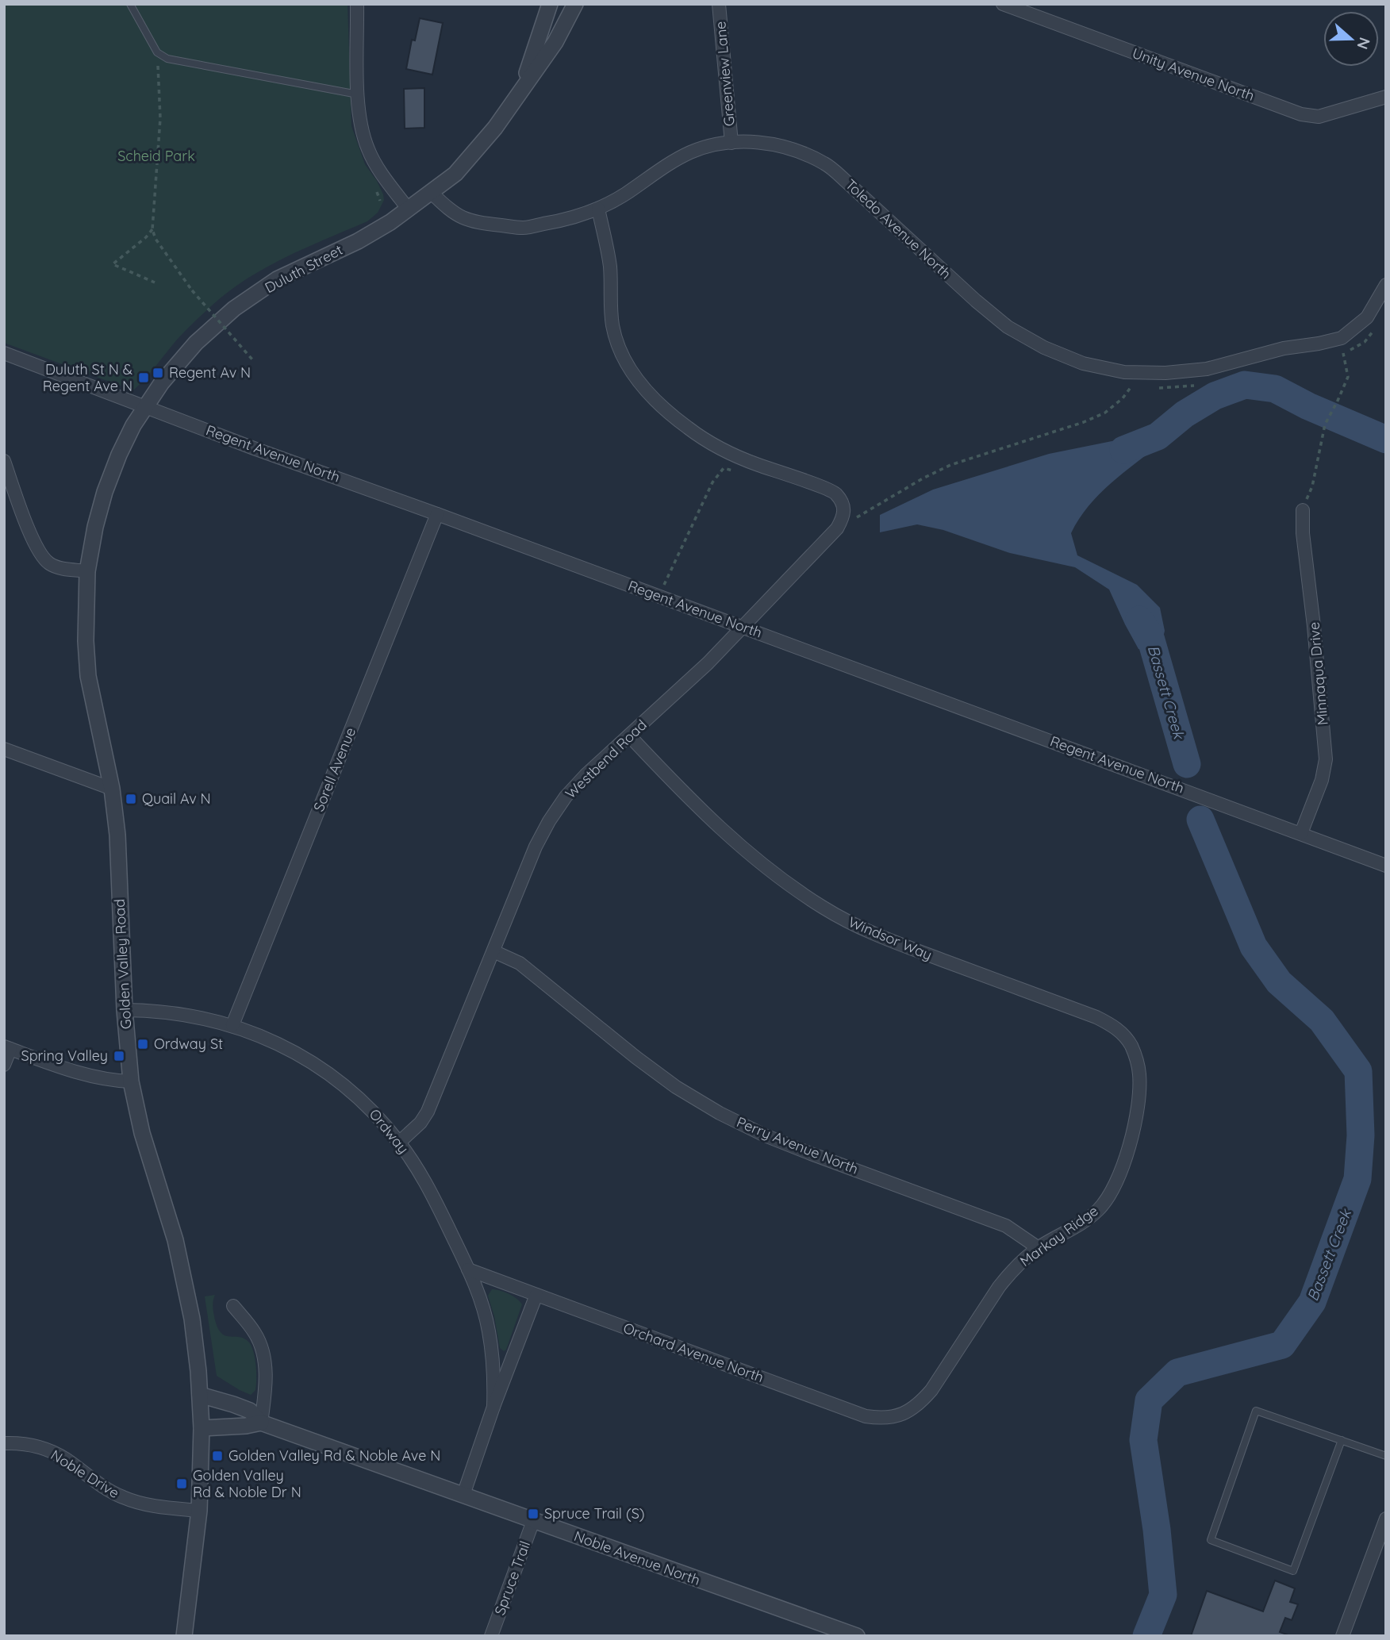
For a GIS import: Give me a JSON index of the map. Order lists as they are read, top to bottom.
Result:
{
  "streets": {
    "street": [
      "Greenview Lane",
      "Unity Avenue North",
      "Toledo Avenue North",
      "Duluth Street",
      "Regent Avenue North",
      "Minnaqua Drive",
      "Westbend Road",
      "Sorell Avenue",
      "Windsor Way",
      "Golden Valley Road",
      "Ordway",
      "Perry Avenue North",
      "Markay Ridge",
      "Orchard Avenue North",
      "Noble Drive",
      "Noble Avenue North",
      "Spruce Trail"
    ]
  },
  "crossings": [
    ["Greenview Lane", "Toledo Avenue North"],
    ["Toledo Avenue North", "Duluth Street"],
    ["Duluth Street", "Regent Avenue North"],
    ["Duluth Street", "Golden Valley Road"],
    ["Regent Avenue North", "Minnaqua Drive"],
    ["Regent Avenue North", "Westbend Road"],
    ["Regent Avenue North", "Sorell Avenue"],
    ["Westbend Road", "Windsor Way"],
    ["Westbend Road", "Ordway"],
    ["Westbend Road", "Perry Avenue North"],
    ["Sorell Avenue", "Ordway"],
    ["Windsor Way", "Markay Ridge"],
    ["Golden Valley Road", "Ordway"],
    ["Golden Valley Road", "Noble Drive"],
    ["Golden Valley Road", "Noble Avenue North"],
    ["Ordway", "Orchard Avenue North"],
    ["Ordway", "Noble Avenue North"],
    ["Perry Avenue North", "Markay Ridge"],
    ["Markay Ridge", "Orchard Avenue North"],
    ["Noble Avenue North", "Spruce Trail"]
  ],
  "water": ["Bassett Creek"],
  "parks": ["Scheid Park"],
  "places": {
    "transit": [
      "Regent Av N",
      "Duluth St N & Regent Ave N",
      "Quail Av N",
      "Ordway St",
      "Spring Valley",
      "Golden Valley Rd & Noble Ave N",
      "Golden Valley Rd & Noble Dr N",
      "Spruce Trail (S)"
    ]
  },
  "north": "right"
}
